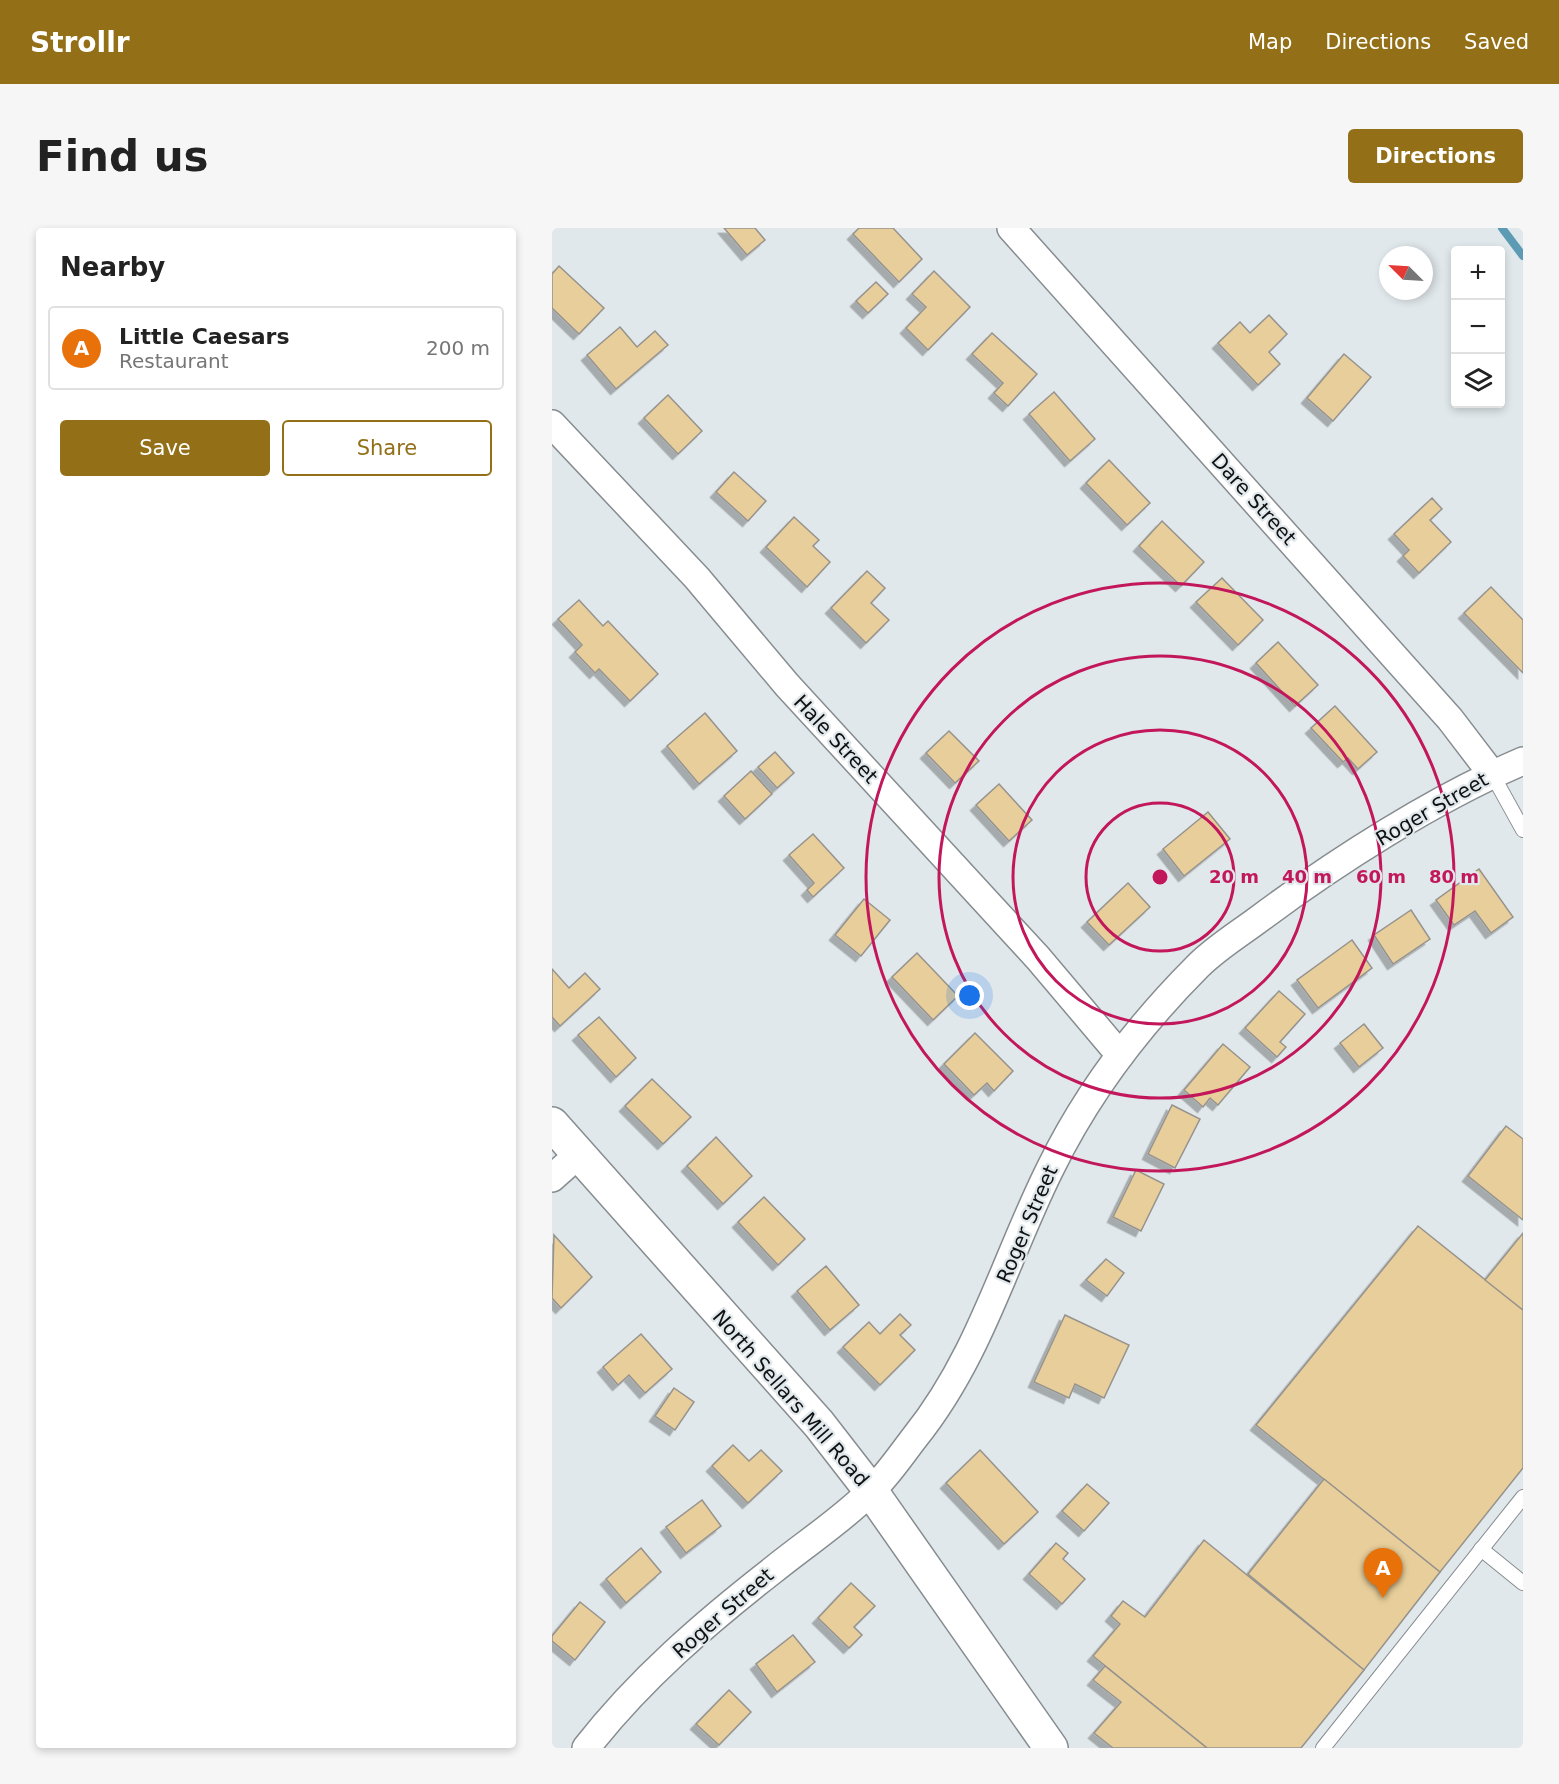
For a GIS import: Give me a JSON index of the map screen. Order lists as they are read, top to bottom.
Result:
{
  "streets": {
    "street": [
      "Dare Street",
      "Hale Street",
      "Roger Street",
      "North Sellars Mill Road"
    ]
  },
  "crossings": [
    ["Dare Street", "Roger Street"],
    ["Hale Street", "Roger Street"],
    ["Roger Street", "North Sellars Mill Road"]
  ],
  "north": "top left",
  "page": {
    "header": "Strollr",
    "nav": ["Map", "Directions", "Saved"],
    "buttons": [
      "Directions",
      ["Save", "Share"]
    ],
    "title": "Find us",
    "heading": "Nearby",
    "map_buttons": ["+", "−"],
    "list": [
      {
        "mark": "A",
        "name": "Little Caesars",
        "note": "Restaurant",
        "value": "200 m"
      }
    ],
    "pins": "A"
  },
  "rings": [
    "20 m",
    "40 m",
    "60 m",
    "80 m"
  ]
}
